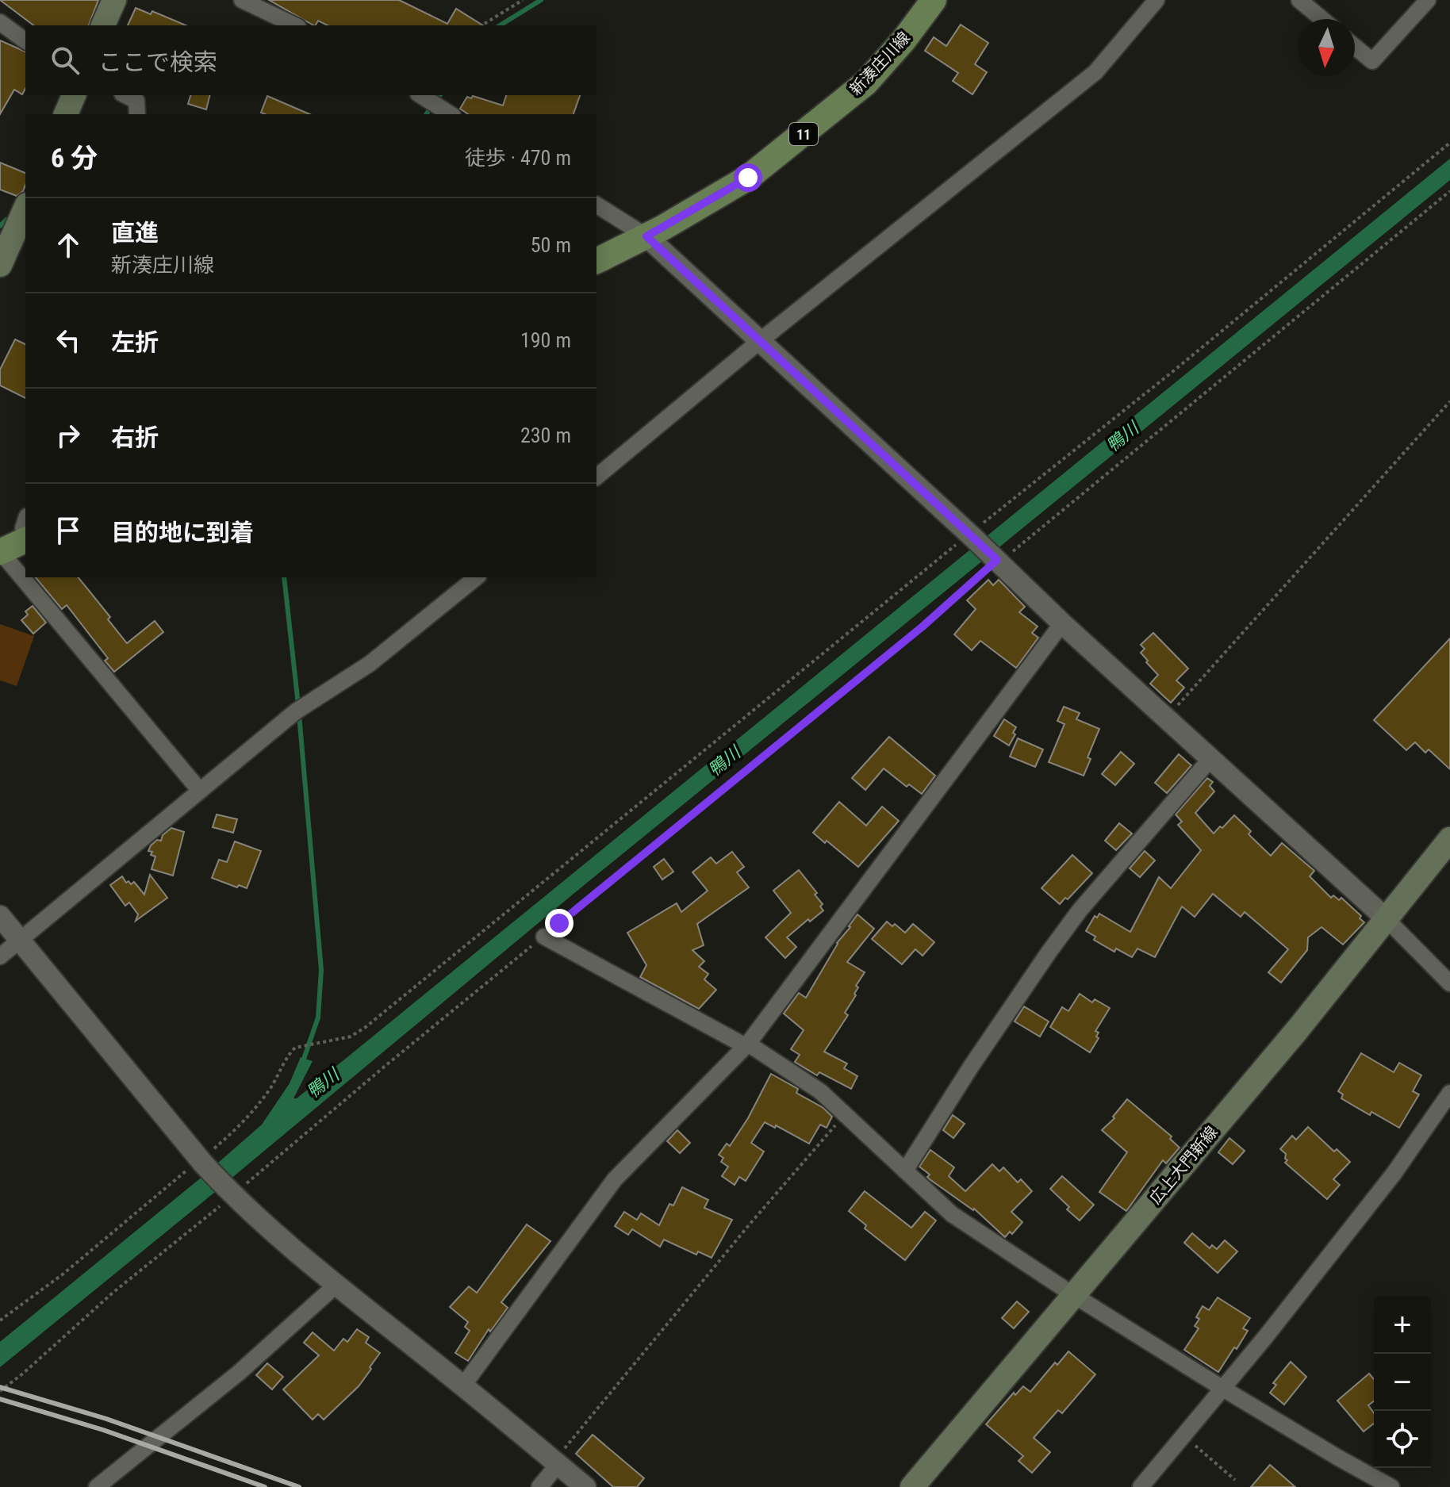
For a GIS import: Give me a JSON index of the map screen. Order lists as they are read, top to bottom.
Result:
{
  "streets": {
    "main road": ["新湊庄川線", "11", "広上大門新線"]
  },
  "water": ["鴨川"],
  "north": "bottom",
  "page": {
    "search": "ここで検索",
    "heading": ["6 分", "徒歩 · 470 m"],
    "list": [
      ["直進", "新湊庄川線", "50 m"],
      ["左折", "190 m"],
      ["右折", "230 m"],
      "目的地に到着"
    ],
    "map_buttons": ["+", "−"]
  }
}
